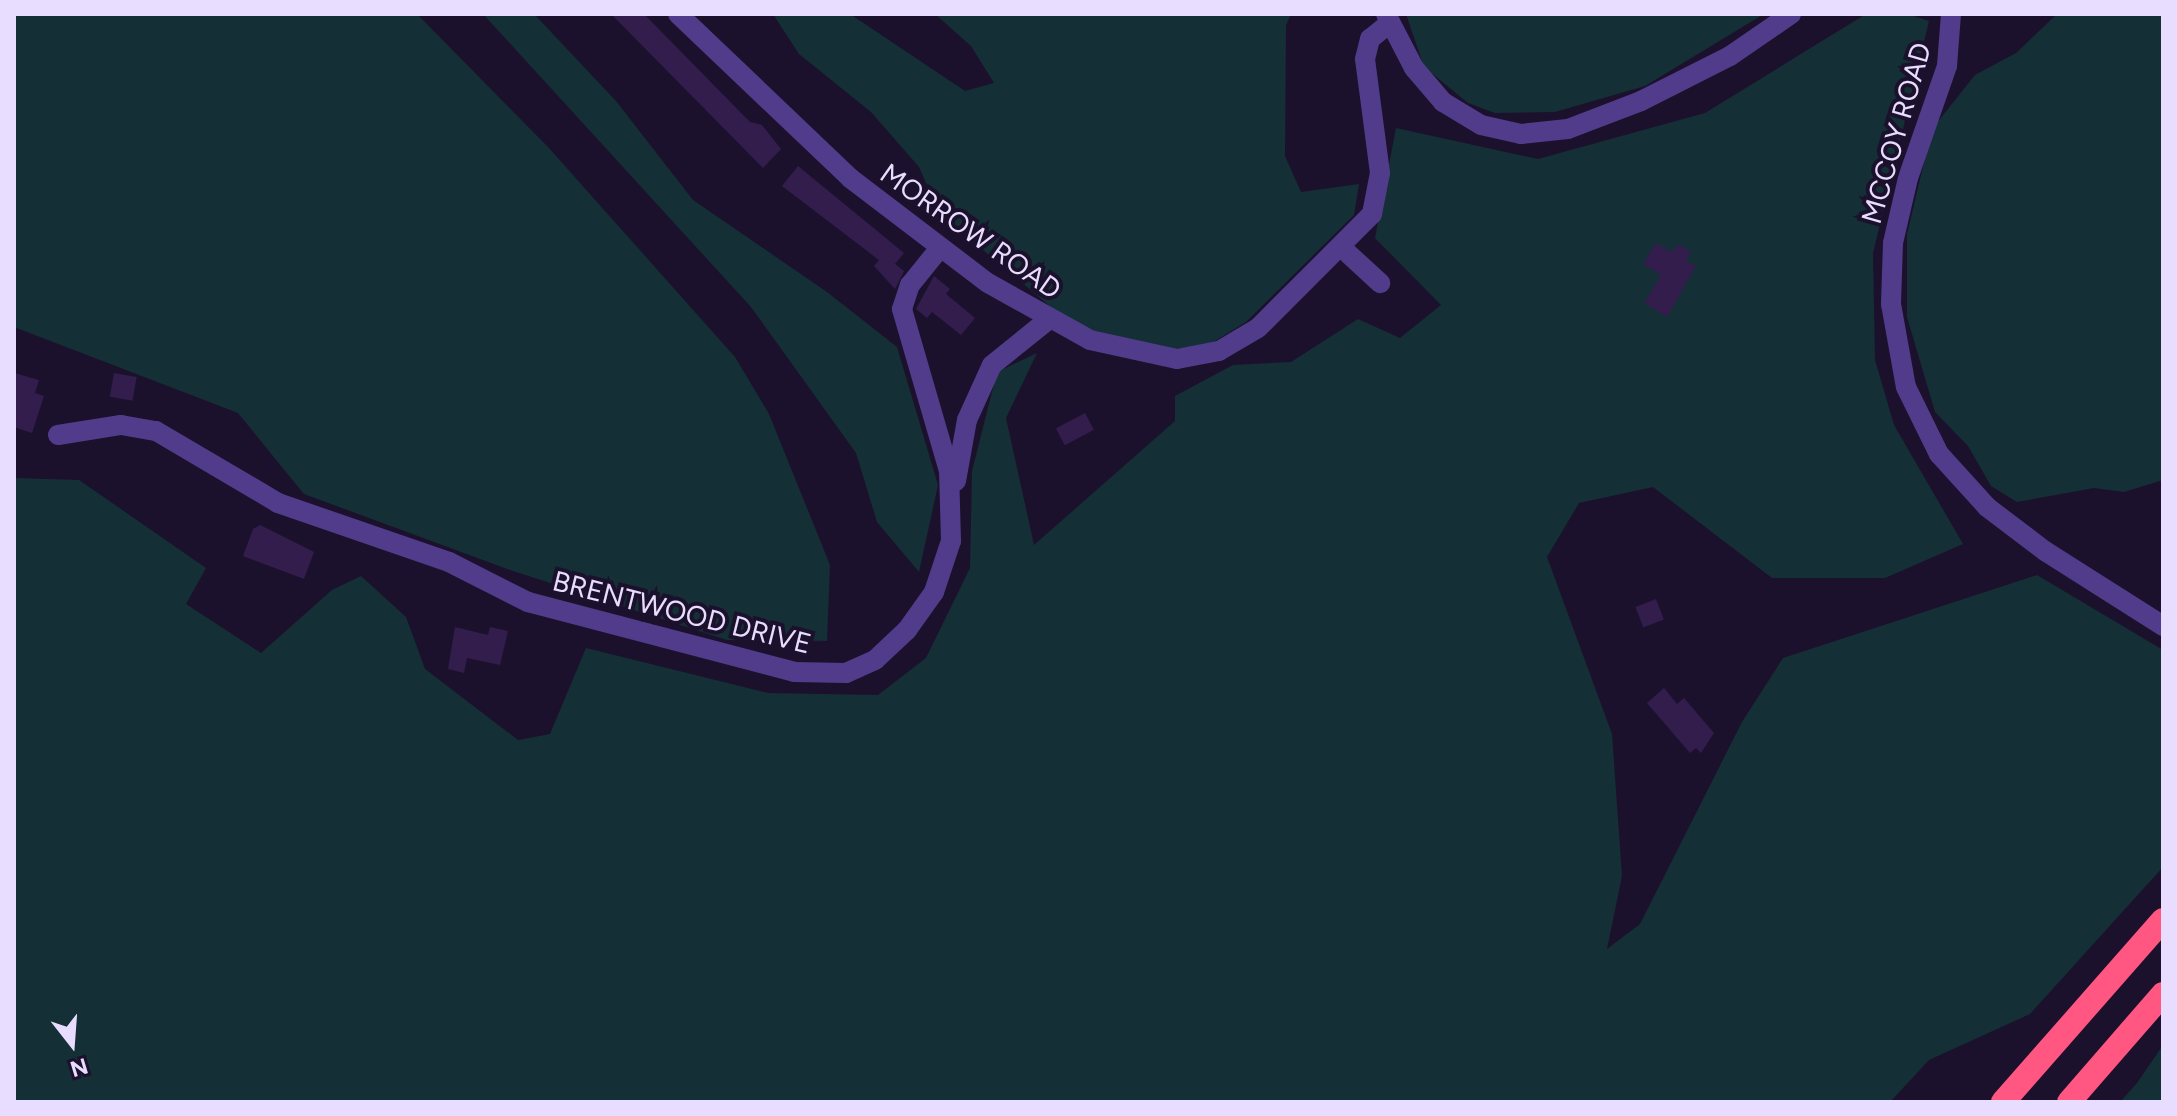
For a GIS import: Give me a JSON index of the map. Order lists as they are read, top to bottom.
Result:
{
  "streets": {
    "street": ["MCCOY ROAD", "MORROW ROAD", "BRENTWOOD DRIVE"]
  },
  "crossings": [
    ["MORROW ROAD", "BRENTWOOD DRIVE"]
  ],
  "north": "bottom"
}
